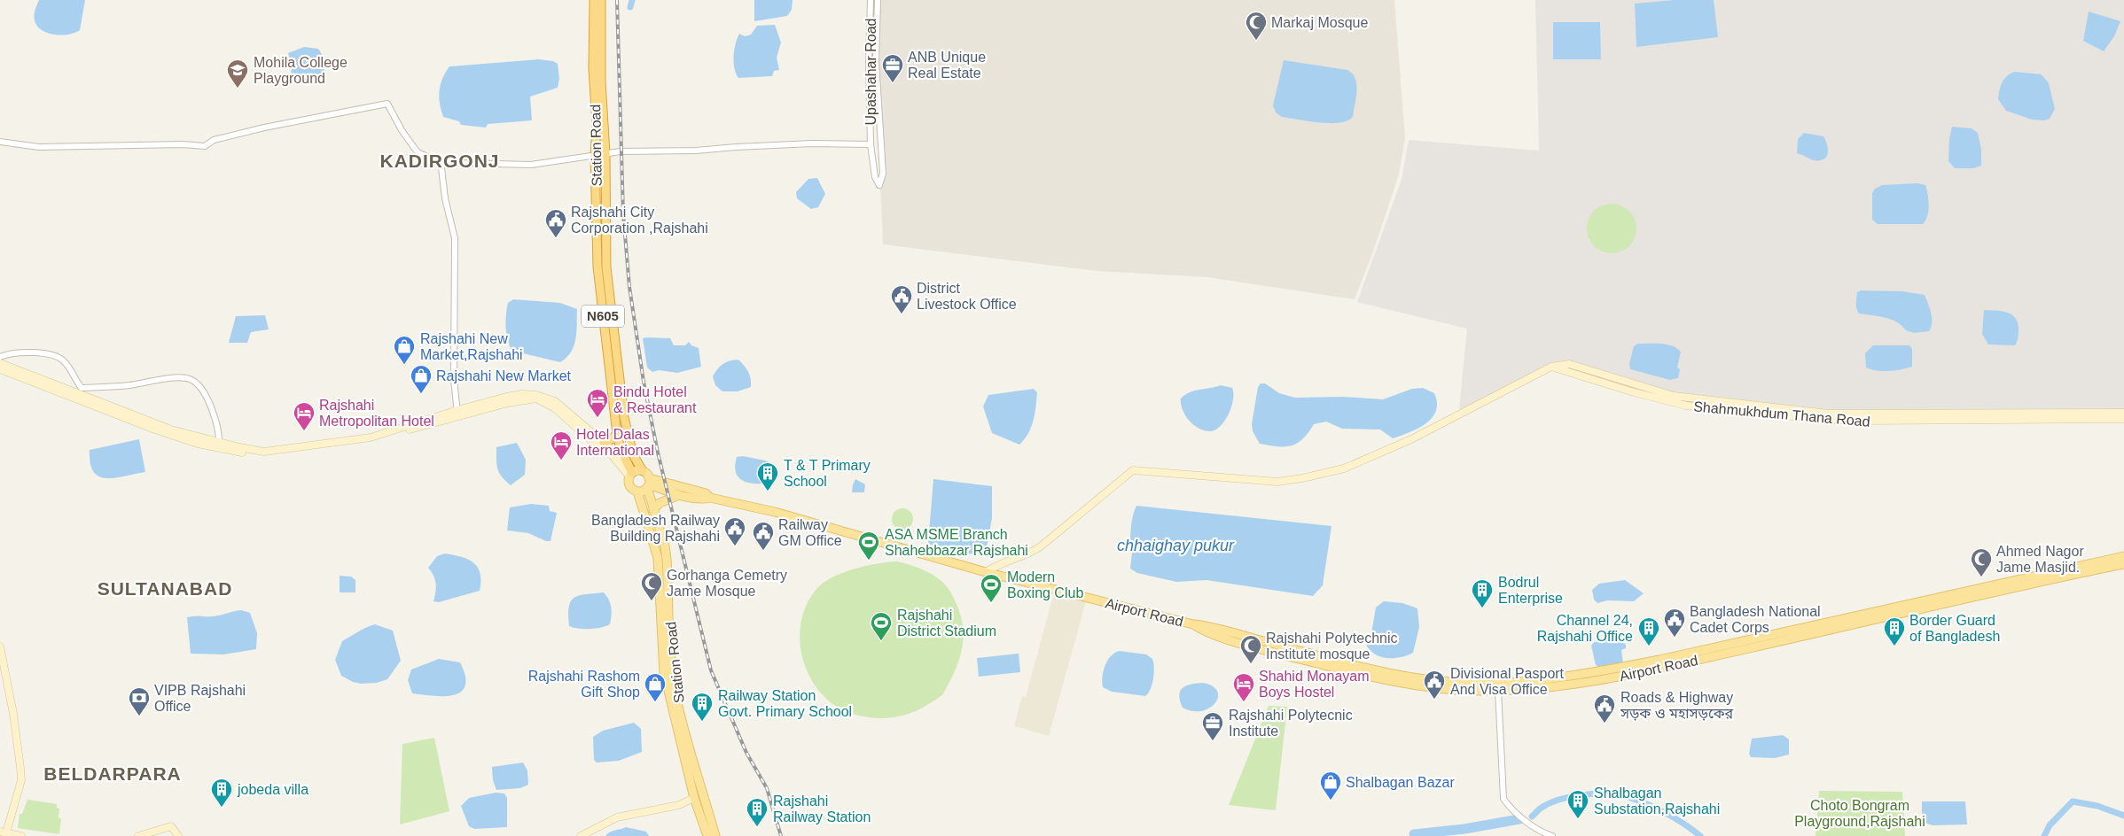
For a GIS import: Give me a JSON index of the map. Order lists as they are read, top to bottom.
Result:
{
  "streets": {
    "highway": ["Station Road", "N605"],
    "main road": ["Shahmukhdum Thana Road", "Airport Road"],
    "street": ["Upashahar Road"]
  },
  "crossings": [
    ["Station Road", "N605"],
    ["Station Road", "Airport Road"],
    ["N605", "Airport Road"],
    ["Shahmukhdum Thana Road", "Airport Road"]
  ],
  "districts": ["KADIRGONJ", "SULTANABAD", "BELDARPARA"],
  "water": ["chhaighay pukur"],
  "parks": ["Choto Bongram Playground,Rajshahi"],
  "places": {
    "mosque": [
      "Markaj Mosque",
      "Ahmed Nagor Jame Masjid.",
      "Gorhanga Cemetry Jame Mosque",
      "Rajshahi Polytechnic Institute mosque"
    ],
    "office": ["ANB Unique Real Estate", "Rajshahi Polytecnic Institute"],
    "school or university": ["Mohila College Playground"],
    "public building": [
      "Rajshahi City Corporation ,Rajshahi",
      "District Livestock Office",
      "Bangladesh Railway Building Rajshahi",
      "Railway GM Office",
      "Bangladesh National Cadet Corps",
      "Divisional Pasport And Visa Office",
      "Roads & Highway সড়ক ও মহাসড়কের"
    ],
    "shop": [
      "Rajshahi New Market,Rajshahi",
      "Rajshahi New Market",
      "Rajshahi Rashom Gift Shop",
      "Shalbagan Bazar"
    ],
    "hotel": [
      "Bindu Hotel & Restaurant",
      "Rajshahi Metropolitan Hotel",
      "Hotel Dalas International",
      "Shahid Monayam Boys Hostel"
    ],
    "building": [
      "T & T Primary School",
      "Bodrul Enterprise",
      "Channel 24, Rajshahi Office",
      "Border Guard of Bangladesh",
      "Railway Station Govt. Primary School",
      "jobeda villa",
      "Shalbagan Substation,Rajshahi",
      "Rajshahi Railway Station"
    ],
    "sports": ["ASA MSME Branch Shahebbazar Rajshahi", "Modern Boxing Club", "Rajshahi District Stadium"],
    "bank": ["VIPB Rajshahi Office"]
  }
}
